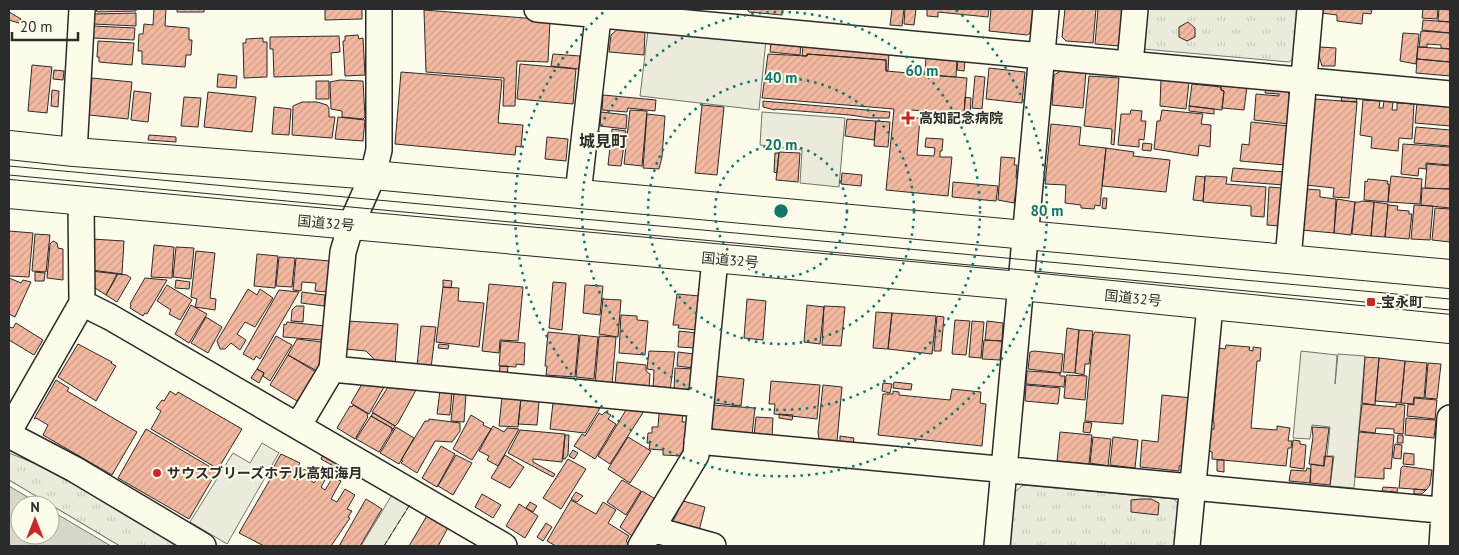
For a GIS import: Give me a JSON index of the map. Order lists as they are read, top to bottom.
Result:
{
  "streets": {
    "highway": ["国道32号"]
  },
  "districts": ["城見町"],
  "places": {
    "health": ["高知記念病院"],
    "transit": ["宝永町"],
    "other": ["サウスブリーズホテル高知海月"]
  },
  "scale_bar": "20 m",
  "north": "top",
  "rings": [
    "60 m",
    "40 m",
    "20 m",
    "80 m"
  ]
}
